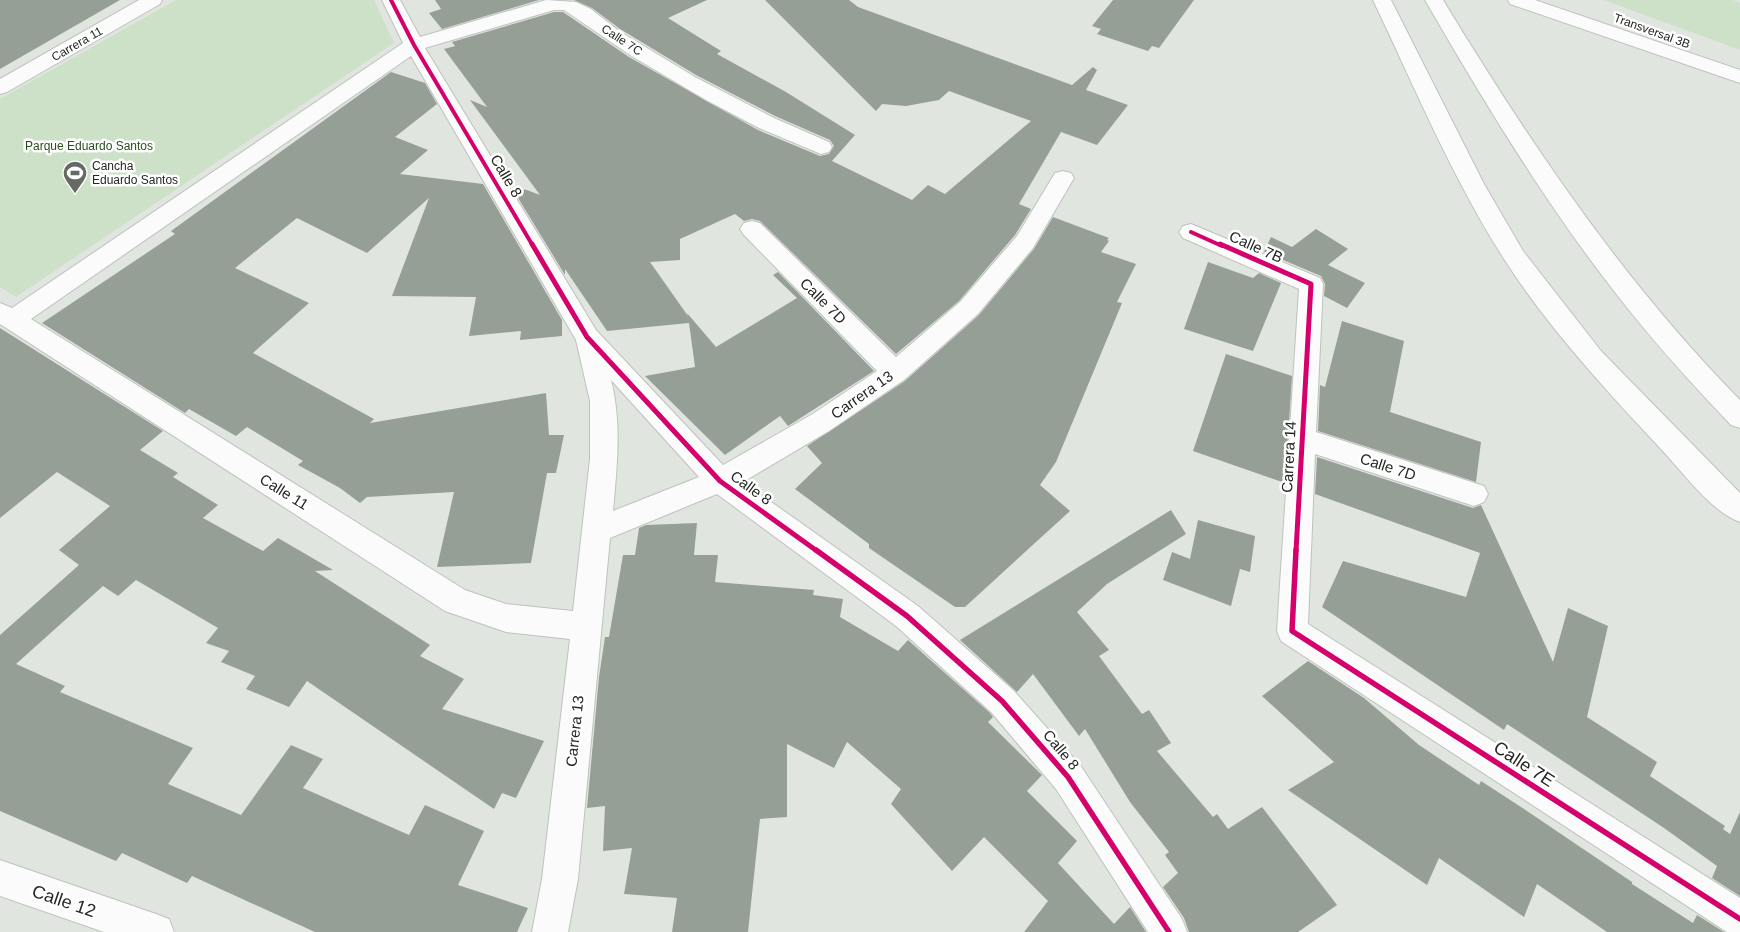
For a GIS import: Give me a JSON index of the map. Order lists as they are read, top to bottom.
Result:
{
  "streets": {
    "main road": [
      "Transversal 3B",
      "Calle 7C",
      "Carrera 11",
      "Calle 8",
      "Calle 7B",
      "Calle 7D",
      "Carrera 13",
      "Carrera 14",
      "Calle 11",
      "Calle 7E",
      "Calle 12"
    ]
  },
  "crossings": [
    ["Calle 7C", "Calle 8"],
    ["Calle 7C", "Calle 11"],
    ["Calle 8", "Carrera 13"],
    ["Calle 7B", "Carrera 14"],
    ["Calle 7D", "Carrera 13"],
    ["Calle 7D", "Carrera 14"],
    ["Carrera 13", "Calle 11"],
    ["Carrera 14", "Calle 7E"]
  ],
  "parks": ["Parque Eduardo Santos"],
  "places": {
    "sports": ["Cancha Eduardo Santos"]
  }
}
